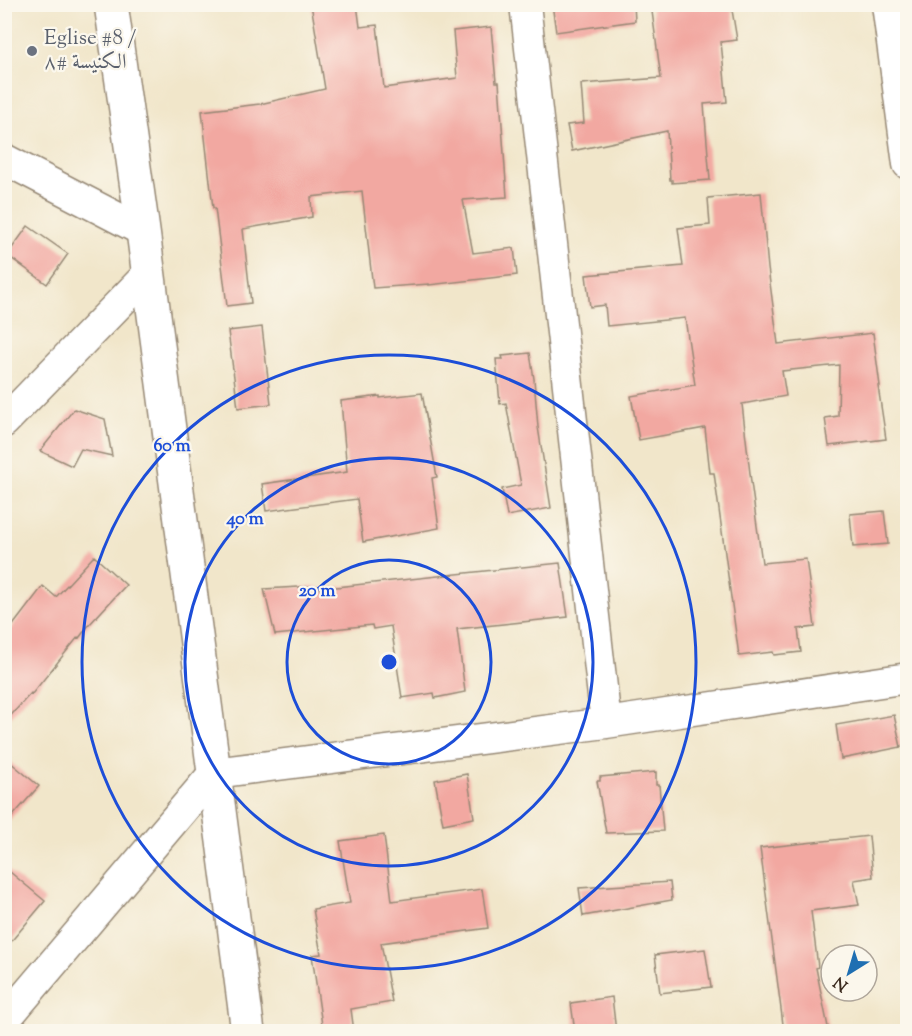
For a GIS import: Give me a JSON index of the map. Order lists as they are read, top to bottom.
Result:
{
  "places": ["Eglise #8 / الكنيسة #٨"],
  "north": "bottom left",
  "rings": ["60 m", "40 m", "20 m"]
}
